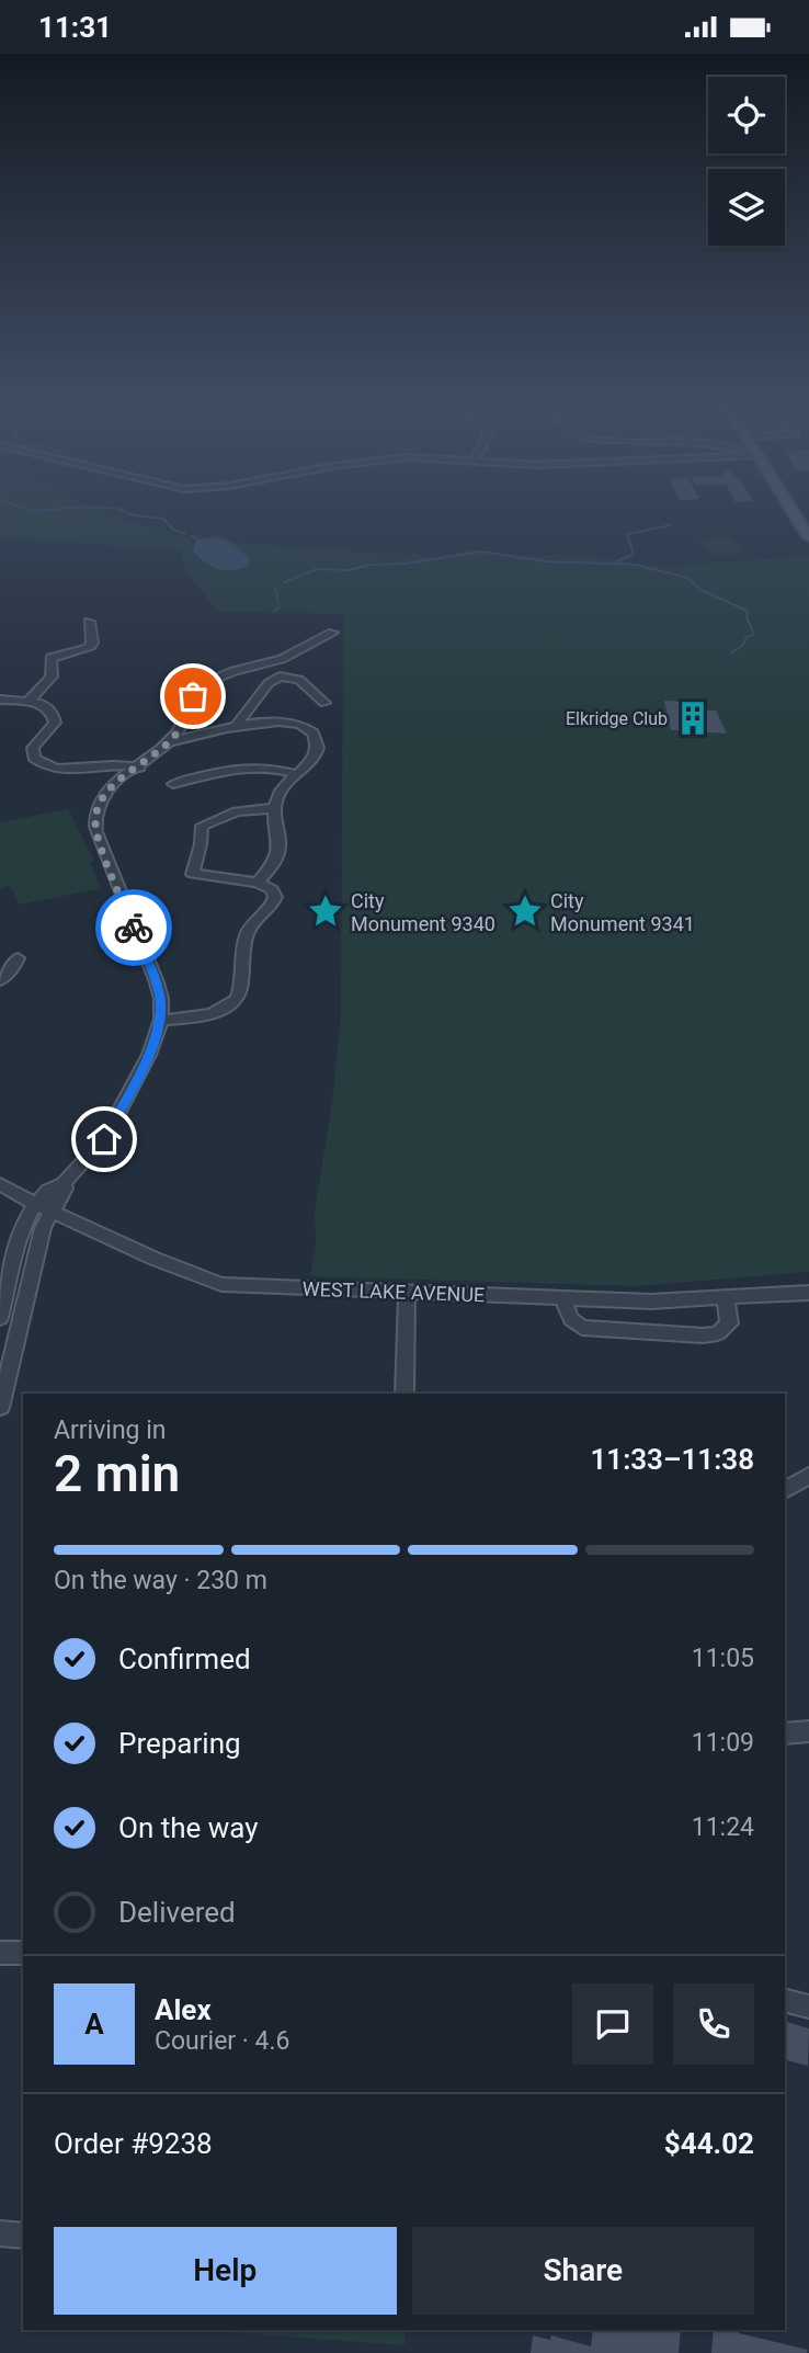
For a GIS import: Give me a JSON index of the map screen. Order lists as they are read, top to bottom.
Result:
{
  "streets": {
    "street": ["WEST LAKE AVENUE"]
  },
  "places": {
    "building": ["Elkridge Club"],
    "place": ["City Monument 9340", "City Monument 9341"]
  },
  "page": {
    "status": "11:31",
    "heading": ["2 min", "Arriving in", "11:33–11:38"],
    "panel": [
      "Alex",
      "Courier · 4.6",
      "Order #9238",
      "$44.02"
    ],
    "bar": "On the way · 230 m",
    "list": [
      ["Confirmed", "11:05"],
      ["Preparing", "11:09"],
      ["On the way", "11:24"],
      "Delivered"
    ],
    "round": "A",
    "buttons": ["Help", "Share"]
  }
}
